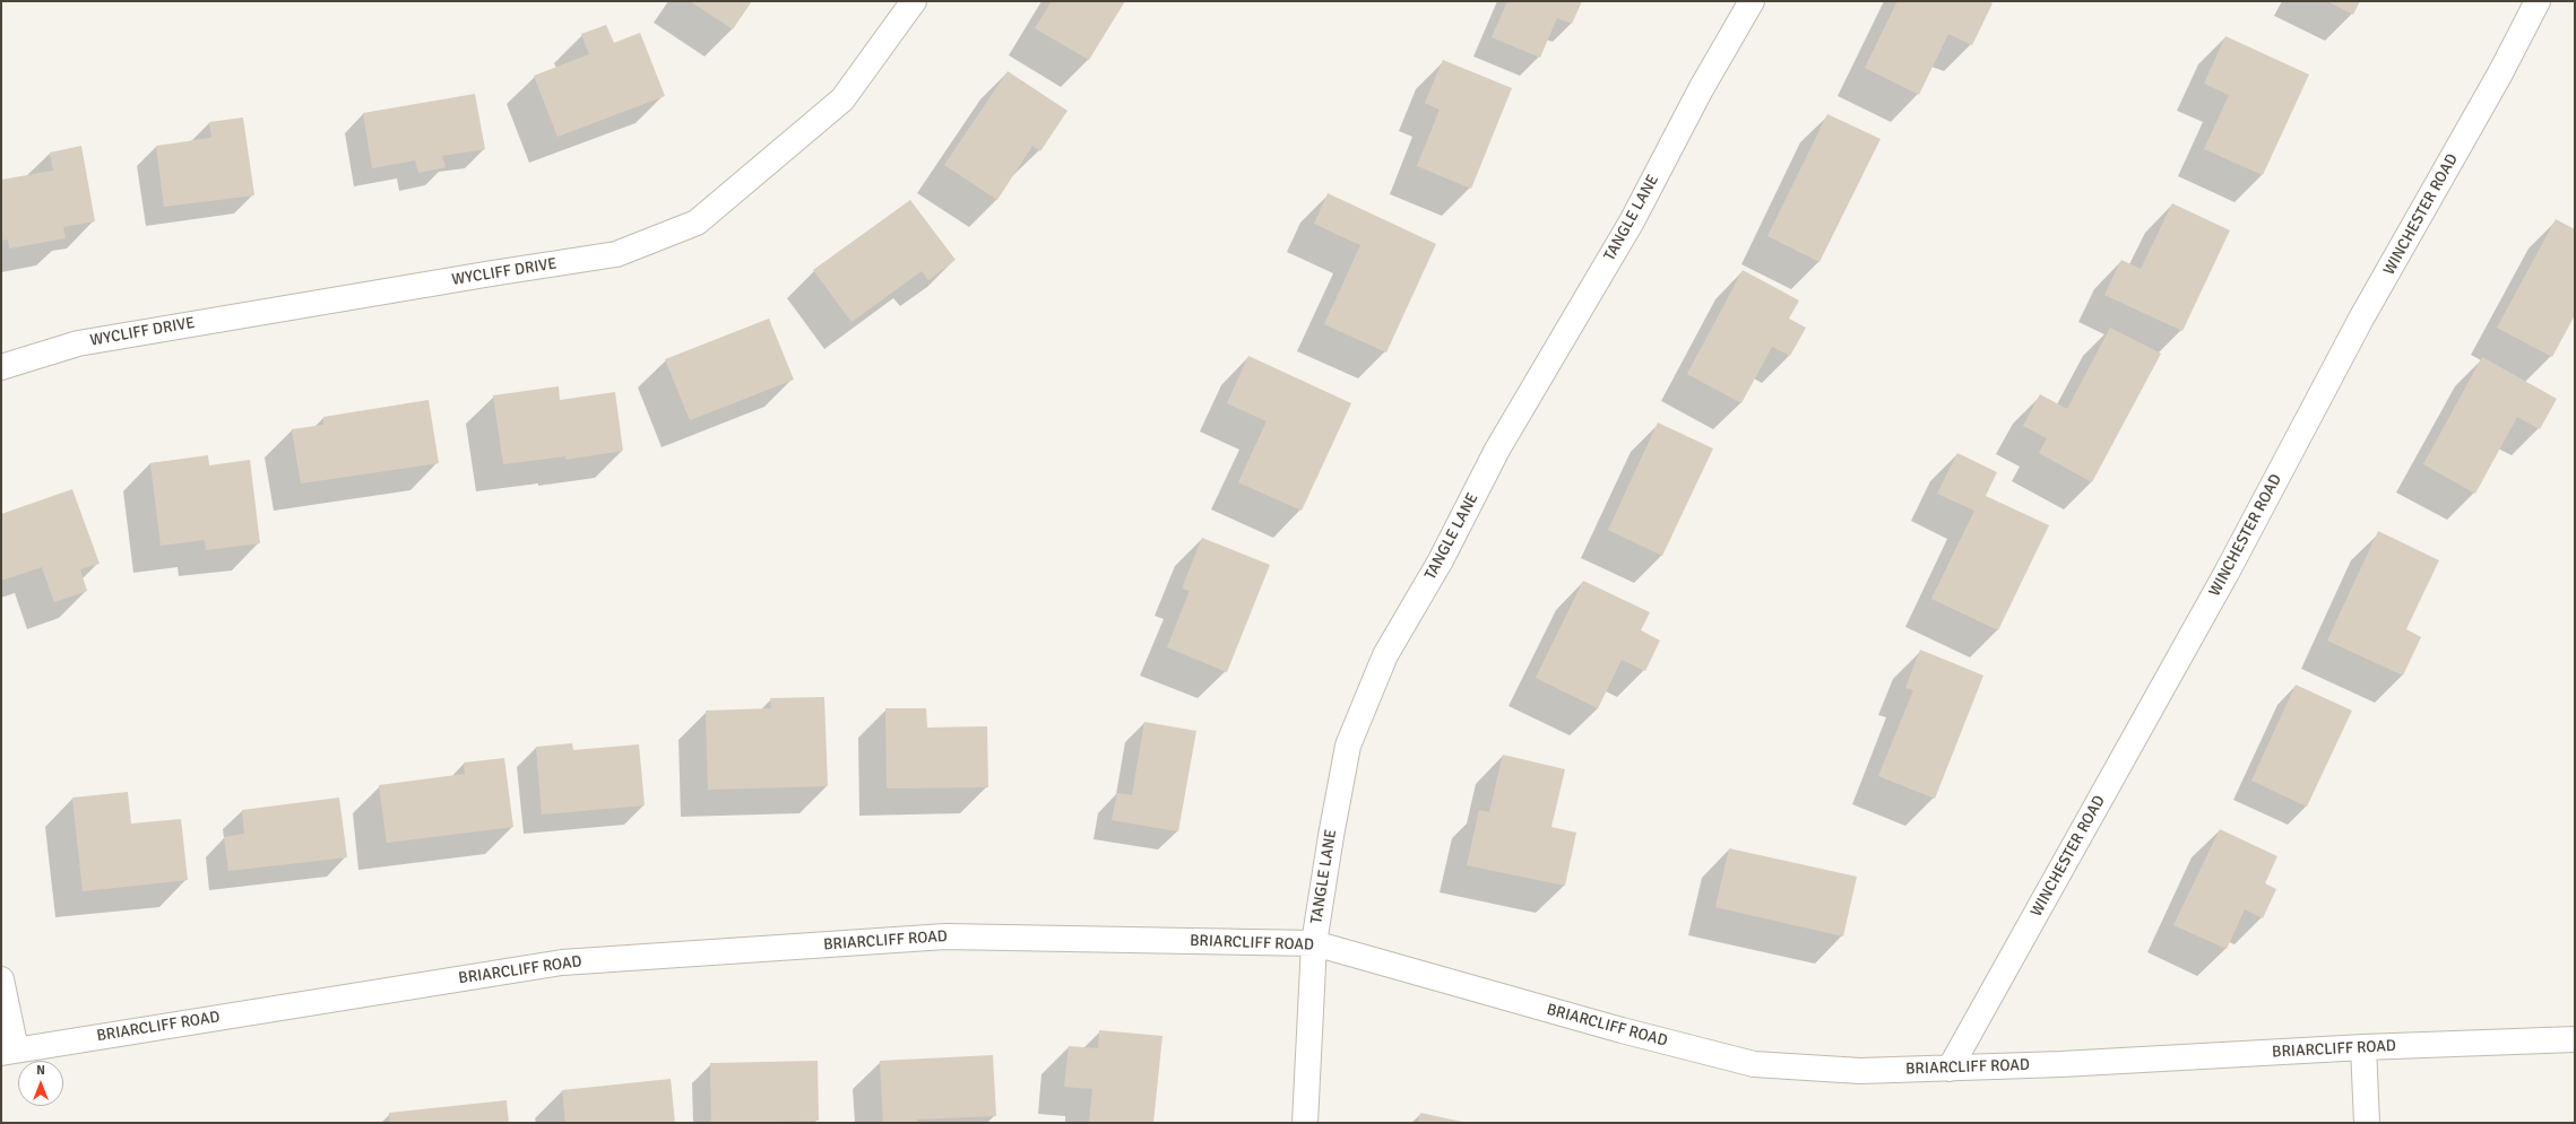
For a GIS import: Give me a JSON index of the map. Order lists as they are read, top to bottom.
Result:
{
  "streets": {
    "street": [
      "WINCHESTER ROAD",
      "TANGLE LANE",
      "WYCLIFF DRIVE",
      "BRIARCLIFF ROAD"
    ]
  },
  "crossings": [
    ["WINCHESTER ROAD", "BRIARCLIFF ROAD"],
    ["TANGLE LANE", "BRIARCLIFF ROAD"]
  ],
  "north": "top"
}
